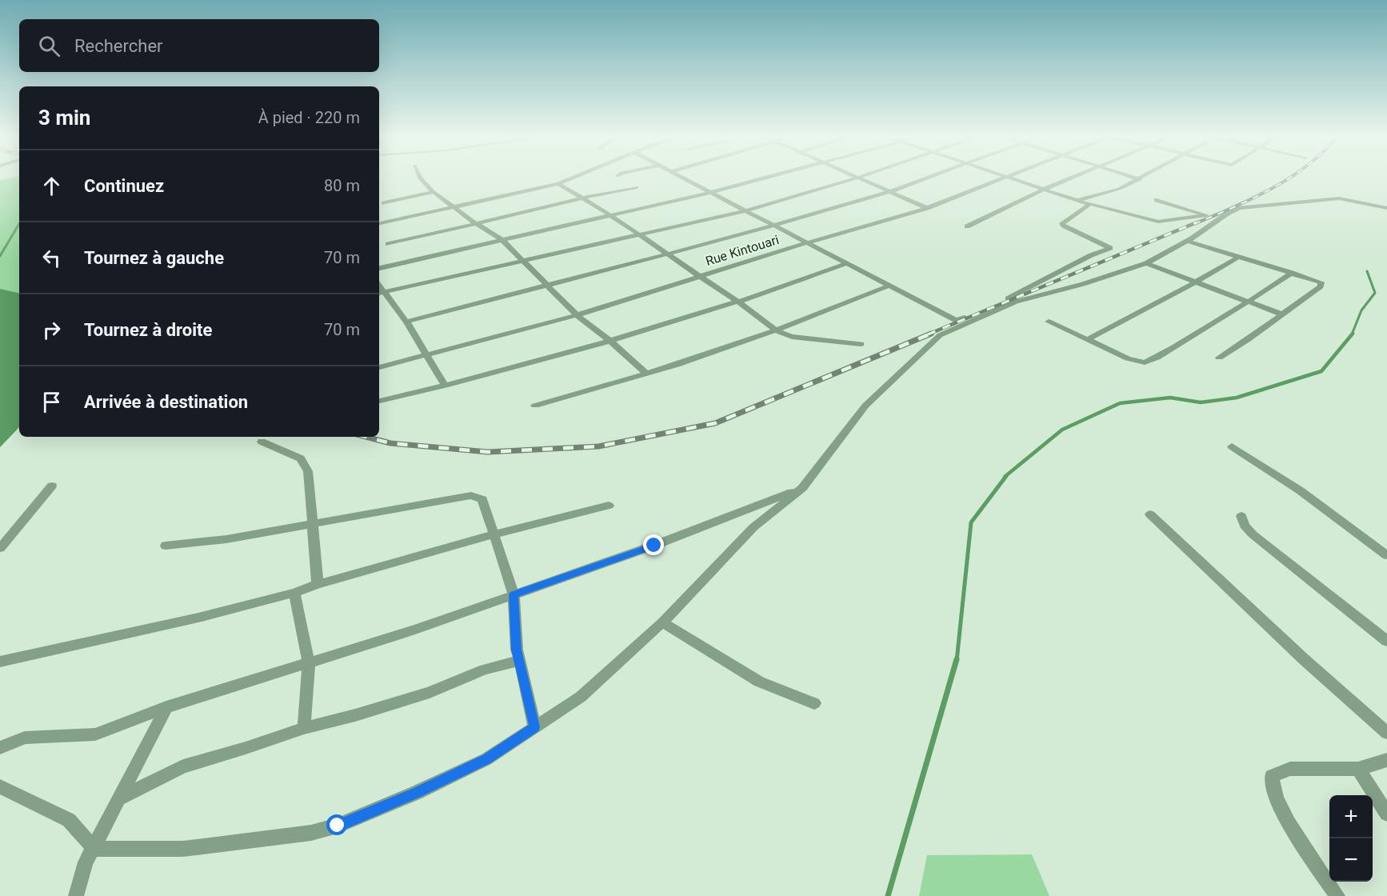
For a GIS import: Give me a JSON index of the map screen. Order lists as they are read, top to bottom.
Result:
{
  "streets": {
    "street": ["Rue Kintouari"]
  },
  "page": {
    "search": "Rechercher",
    "heading": ["3 min", "À pied · 220 m"],
    "list": [
      ["Continuez", "80 m"],
      ["Tournez à gauche", "70 m"],
      ["Tournez à droite", "70 m"],
      "Arrivée à destination"
    ],
    "map_buttons": ["+", "−"]
  }
}
